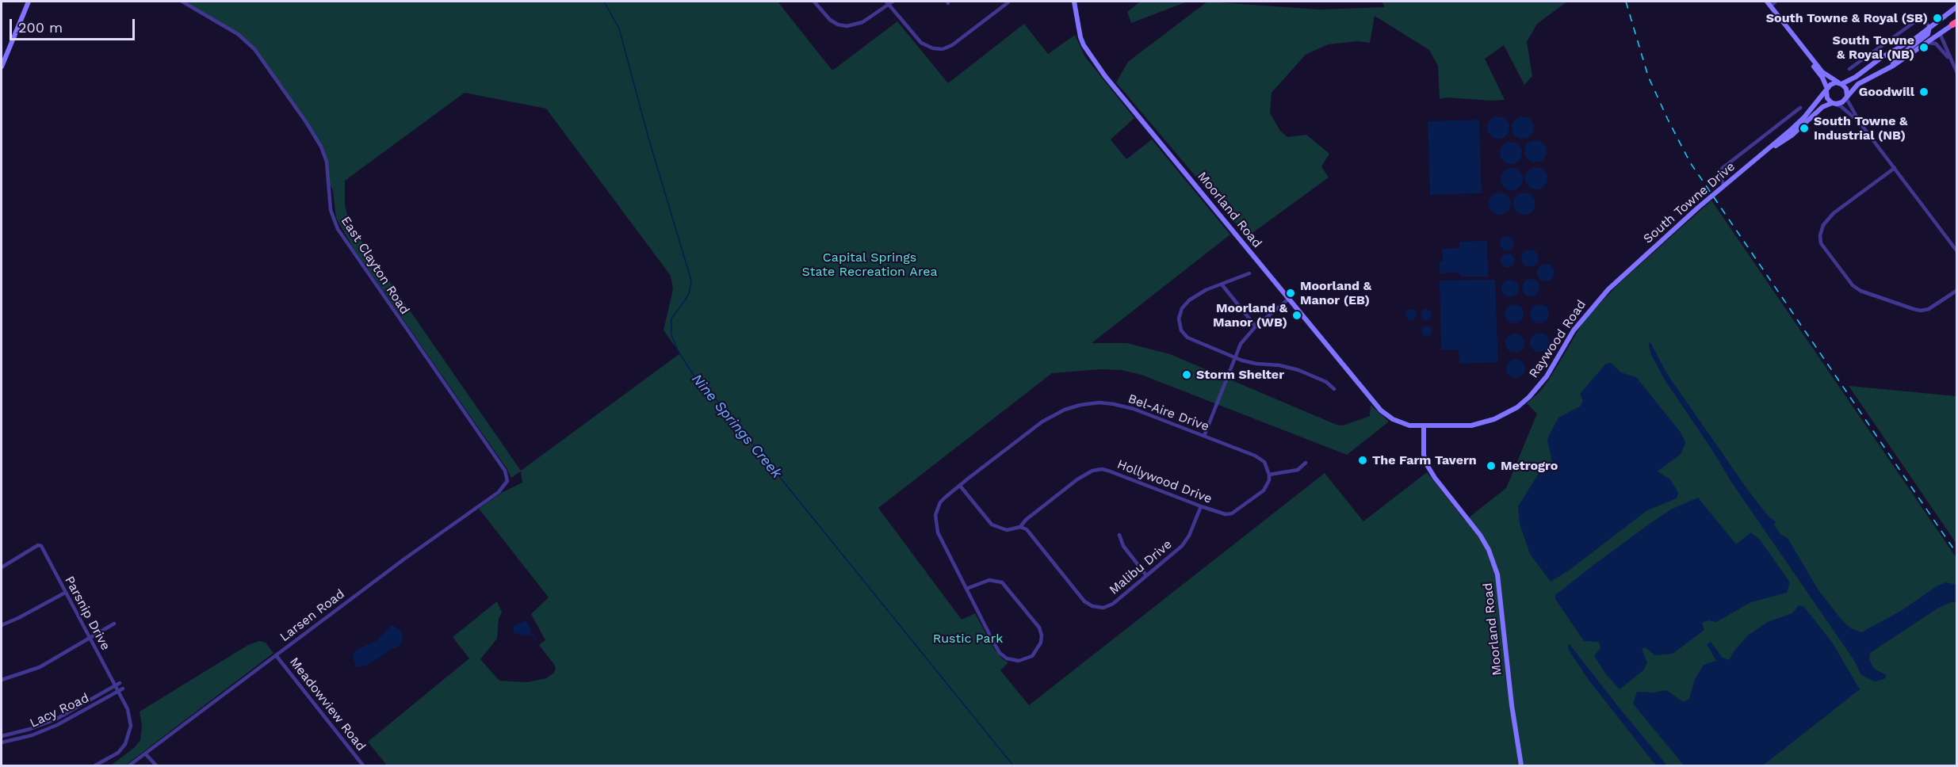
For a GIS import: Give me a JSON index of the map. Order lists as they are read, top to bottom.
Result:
{
  "streets": {
    "street": [
      "South Towne Drive",
      "Moorland Road",
      "East Clayton Road",
      "Raywood Road",
      "Bel-Aire Drive",
      "Hollywood Drive",
      "Malibu Drive",
      "Parsnip Drive",
      "Larsen Road",
      "Meadowview Road",
      "Lacy Road"
    ]
  },
  "crossings": [
    ["South Towne Drive", "Raywood Road"],
    ["Moorland Road", "Raywood Road"],
    ["East Clayton Road", "Larsen Road"],
    ["Bel-Aire Drive", "Hollywood Drive"],
    ["Hollywood Drive", "Malibu Drive"],
    ["Parsnip Drive", "Lacy Road"],
    ["Larsen Road", "Meadowview Road"]
  ],
  "water": ["Nine Springs Creek"],
  "parks": ["Capital Springs State Recreation Area", "Rustic Park"],
  "places": [
    "South Towne & Royal (SB)",
    "South Towne & Royal (NB)",
    "Goodwill",
    "South Towne & Industrial (NB)",
    "Moorland & Manor (EB)",
    "Moorland & Manor (WB)",
    "Storm Shelter",
    "The Farm Tavern",
    "Metrogro"
  ],
  "scale_bar": "200 m"
}
